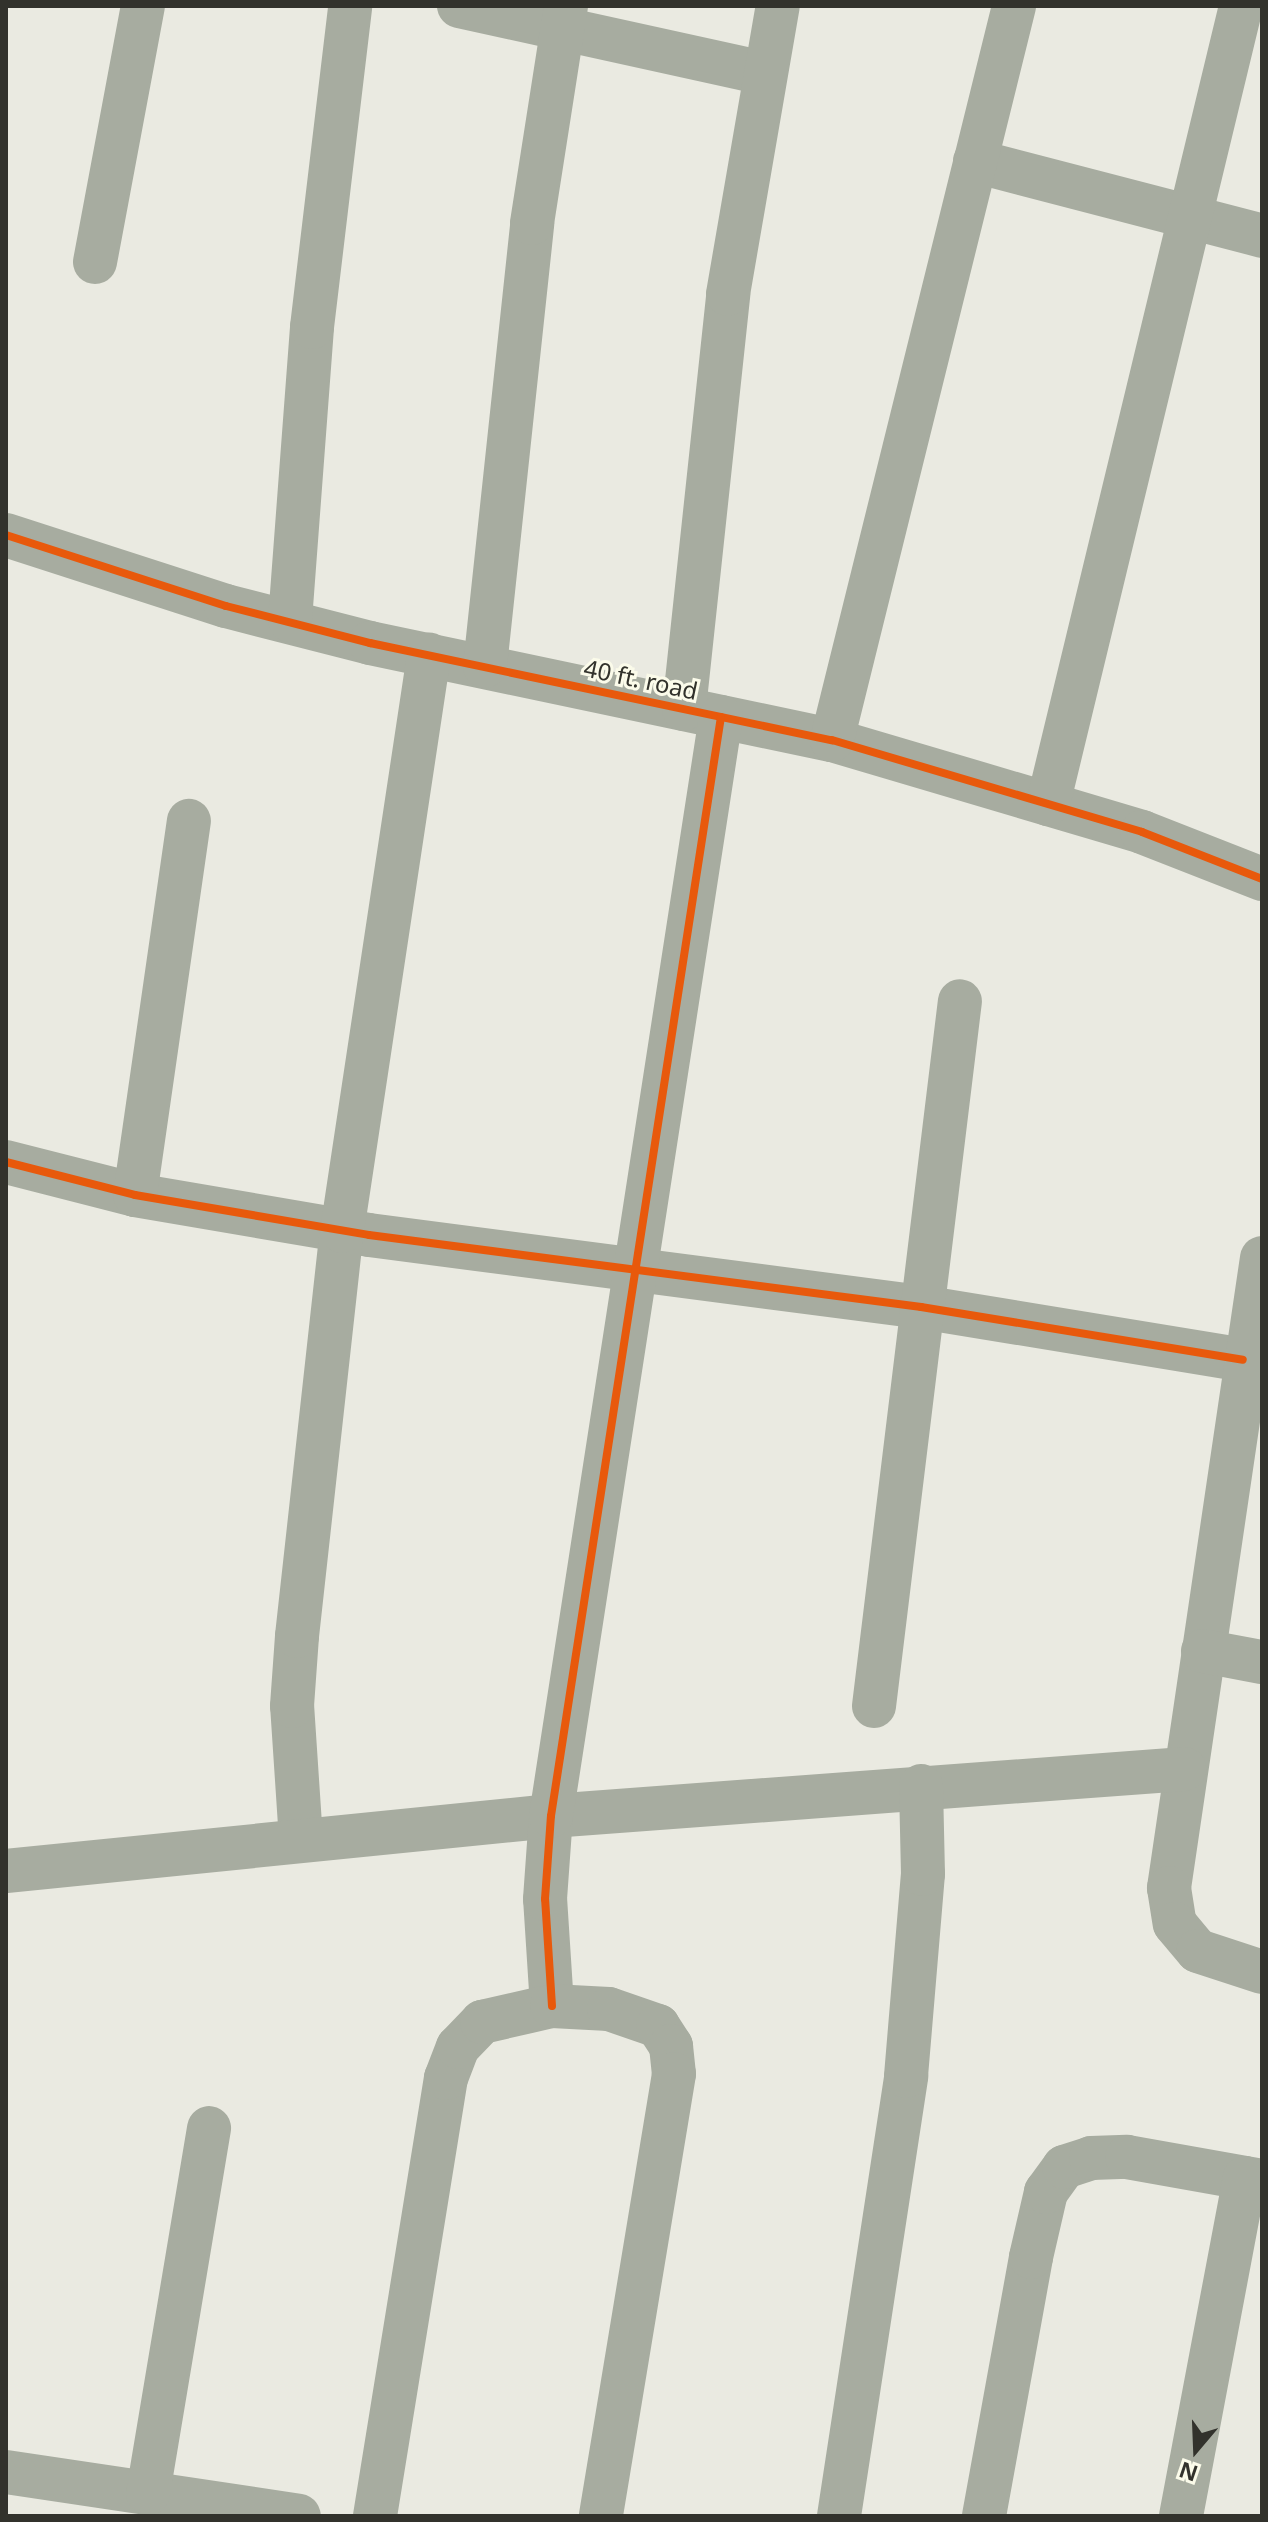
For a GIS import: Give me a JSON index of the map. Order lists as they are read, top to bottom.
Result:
{
  "streets": {
    "street": ["40 ft. road"]
  },
  "north": "bottom"
}
